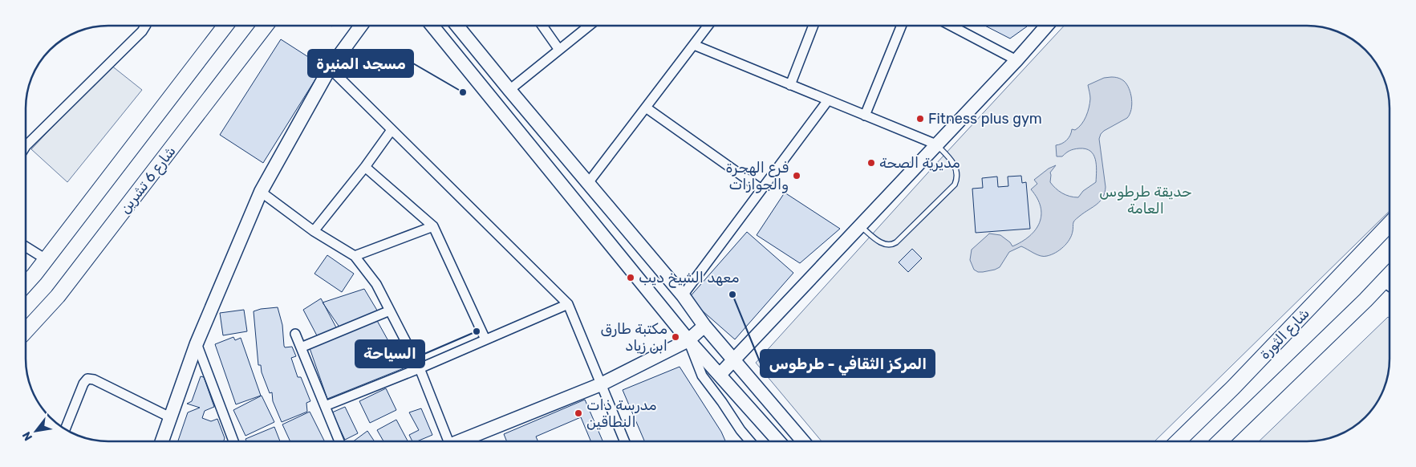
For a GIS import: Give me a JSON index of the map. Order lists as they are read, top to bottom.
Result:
{
  "streets": {
    "main road": ["شارع 6 تشرين", "شارع الثورة"]
  },
  "parks": ["حديقة طرطوس العامة"],
  "places": [
    "مسجد المنيرة",
    "Fitness plus gym",
    "مديرية الصحة",
    "فرع الهجرة والجوازات",
    "معهد الشيخ ديب",
    "المركز الثقافي - طرطوس",
    "السياحة",
    "مكتبة طارق ابن زياد",
    "مدرسة ذات النطاقين"
  ],
  "north": "bottom left"
}
